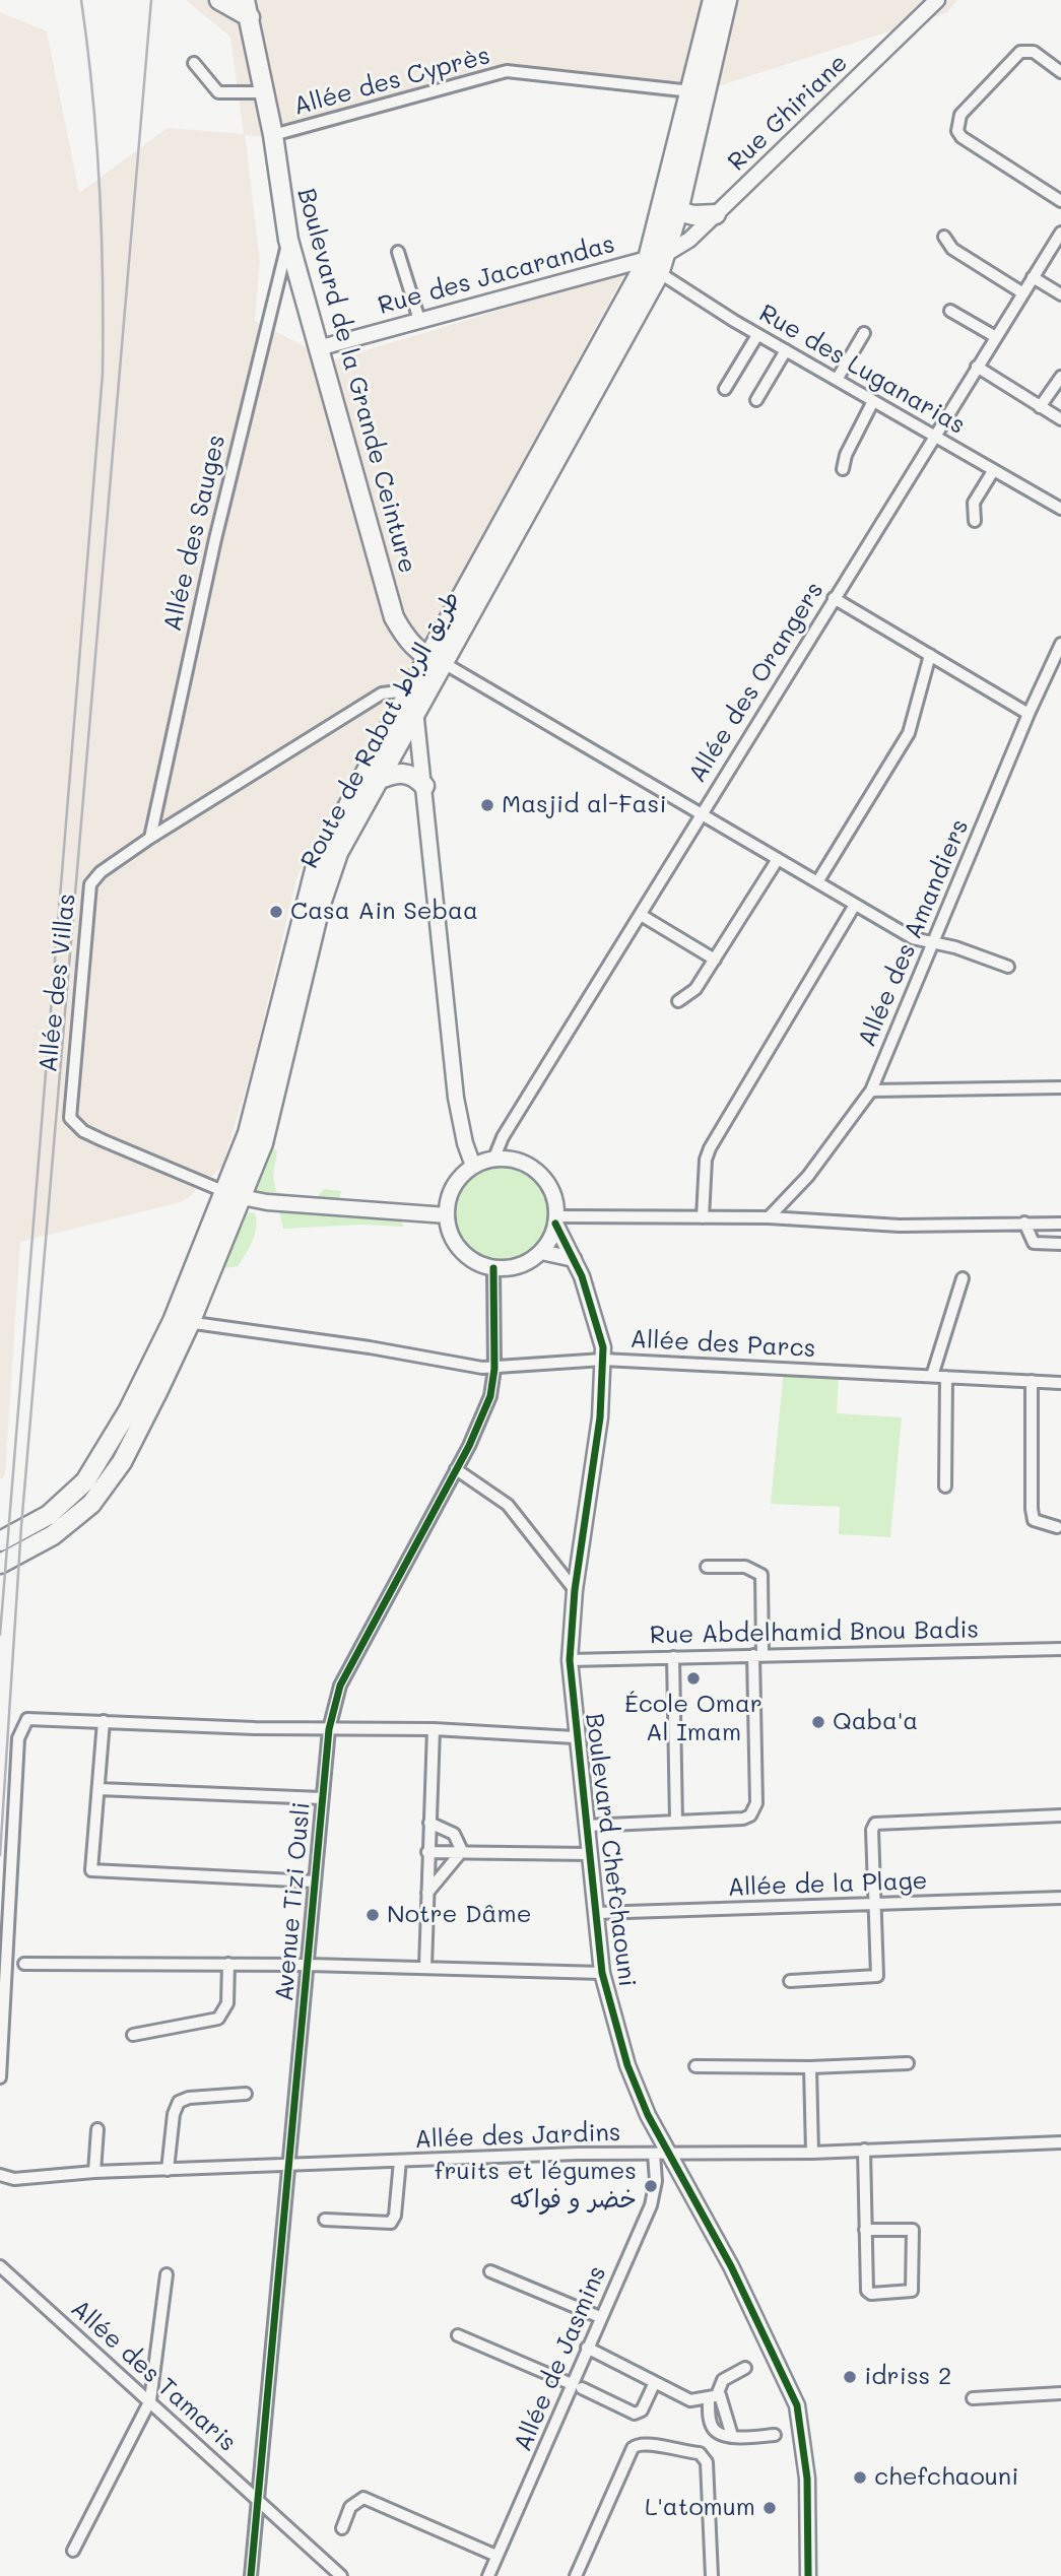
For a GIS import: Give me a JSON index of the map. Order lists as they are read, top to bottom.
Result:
{
  "streets": {
    "main road": ["Boulevard de la Grande Ceinture", "Route de Rabat طريق الرباط"],
    "street": [
      "Allée des Cyprès",
      "Rue Ghiriane",
      "Rue des Jacarandas",
      "Rue des Luganarias",
      "Allée des Sauges",
      "Allée des Orangers",
      "Allée des Amandiers",
      "Allée des Villas",
      "Allée des Parcs",
      "Rue Abdelhamid Bnou Badis",
      "Boulevard Chefchaouni",
      "Allée de la Plage",
      "Avenue Tizi Ousli",
      "Allée des Jardins",
      "Allée de Jasmins",
      "Allée des Tamaris"
    ]
  },
  "crossings": [
    ["Allée des Cyprès", "Boulevard de la Grande Ceinture"],
    ["Rue Ghiriane", "Route de Rabat طريق الرباط"],
    ["Rue des Jacarandas", "Rue des Luganarias"],
    ["Rue des Jacarandas", "Boulevard de la Grande Ceinture"],
    ["Rue des Jacarandas", "Route de Rabat طريق الرباط"],
    ["Rue des Luganarias", "Allée des Orangers"],
    ["Rue des Luganarias", "Route de Rabat طريق الرباط"],
    ["Boulevard de la Grande Ceinture", "Allée des Sauges"],
    ["Boulevard de la Grande Ceinture", "Route de Rabat طريق الرباط"],
    ["Allée des Sauges", "Allée des Villas"],
    ["Allée des Orangers", "Allée des Villas"],
    ["Allée des Orangers", "Boulevard Chefchaouni"],
    ["Allée des Orangers", "Avenue Tizi Ousli"],
    ["Route de Rabat طريق الرباط", "Allée des Villas"],
    ["Route de Rabat طريق الرباط", "Allée des Parcs"],
    ["Allée des Villas", "Boulevard Chefchaouni"],
    ["Allée des Villas", "Avenue Tizi Ousli"],
    ["Allée des Parcs", "Boulevard Chefchaouni"],
    ["Allée des Parcs", "Avenue Tizi Ousli"],
    ["Rue Abdelhamid Bnou Badis", "Boulevard Chefchaouni"],
    ["Boulevard Chefchaouni", "Allée de la Plage"],
    ["Boulevard Chefchaouni", "Avenue Tizi Ousli"],
    ["Boulevard Chefchaouni", "Allée des Jardins"],
    ["Boulevard Chefchaouni", "Allée de Jasmins"],
    ["Avenue Tizi Ousli", "Allée des Jardins"],
    ["Avenue Tizi Ousli", "Allée des Tamaris"],
    ["Allée des Jardins", "Allée de Jasmins"]
  ],
  "places": [
    "Masjid al-Fasi",
    "Casa Ain Sebaa",
    "École Omar Al Imam",
    "Qaba'a",
    "Notre Dâme",
    "fruits et légumes خضر و فواكه",
    "idriss 2",
    "chefchaouni",
    "L'atomum"
  ]
}
